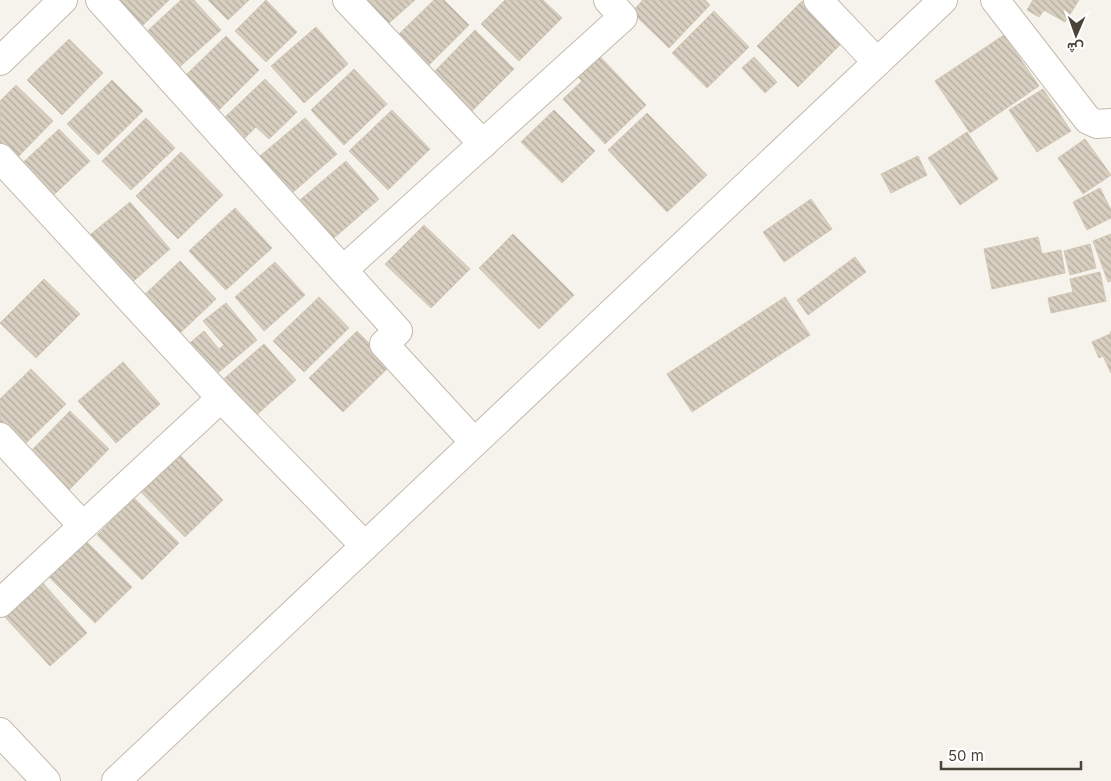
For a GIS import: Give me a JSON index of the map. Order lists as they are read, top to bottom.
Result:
{
  "scale_bar": "50 m",
  "north": "bottom"
}
